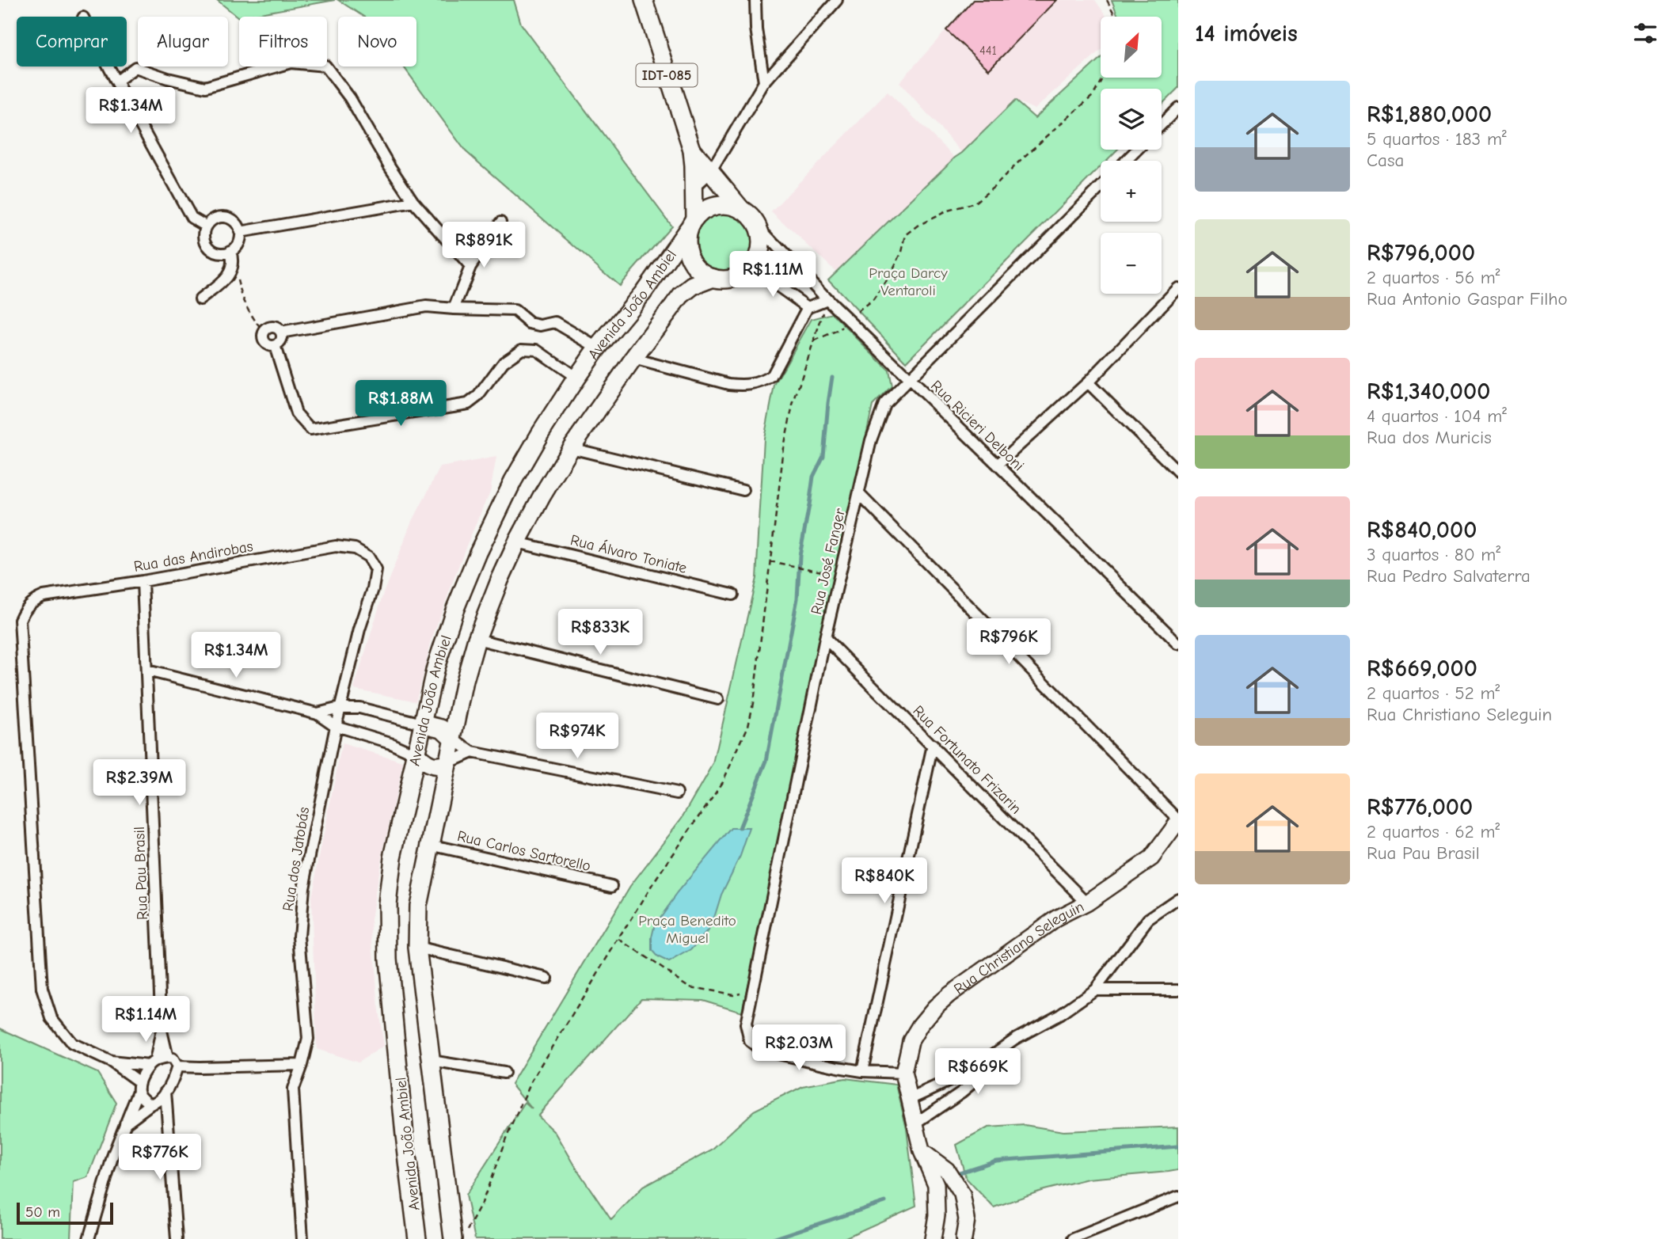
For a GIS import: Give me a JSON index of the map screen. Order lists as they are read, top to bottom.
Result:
{
  "streets": {
    "main road": ["IDT-085", "Avenida João Ambiel", "Rua Christiano Seleguin"],
    "street": [
      "Rua Ricieri Delboni",
      "Rua Álvaro Toniate",
      "Rua das Andirobas",
      "Rua José Fanger",
      "Rua Fortunato Frizarin",
      "Rua Carlos Sartorello",
      "Rua dos Jatobás",
      "Rua Pau Brasil"
    ]
  },
  "crossings": [
    ["Avenida João Ambiel", "Rua Ricieri Delboni"],
    ["Avenida João Ambiel", "Rua Álvaro Toniate"],
    ["Avenida João Ambiel", "Rua Carlos Sartorello"],
    ["Rua Ricieri Delboni", "Rua José Fanger"],
    ["Rua das Andirobas", "Rua dos Jatobás"],
    ["Rua das Andirobas", "Rua Pau Brasil"],
    ["Rua José Fanger", "Rua Fortunato Frizarin"],
    ["Rua Fortunato Frizarin", "Rua Christiano Seleguin"]
  ],
  "parks": ["Praça Darcy Ventaroli", "Praça Benedito Miguel"],
  "house_numbers": ["441"],
  "scale_bar": "50 m",
  "north": "top right",
  "page": {
    "heading": "14 imóveis",
    "map_buttons": ["+", "−"],
    "chip": [
      "Comprar",
      "Alugar",
      "Filtros",
      "Novo"
    ],
    "list": [
      {
        "name": "R$1,880,000",
        "note": "5 quartos · 183 m² · Casa"
      },
      {
        "name": "R$796,000",
        "note": "2 quartos · 56 m² · Rua Antonio Gaspar Filho"
      },
      {
        "name": "R$1,340,000",
        "note": "4 quartos · 104 m² · Rua dos Muricis"
      },
      {
        "name": "R$840,000",
        "note": "3 quartos · 80 m² · Rua Pedro Salvaterra"
      },
      {
        "name": "R$669,000",
        "note": "2 quartos · 52 m² · Rua Christiano Seleguin"
      },
      {
        "name": "R$776,000",
        "note": "2 quartos · 62 m² · Rua Pau Brasil"
      }
    ],
    "price": [
      "R$1.34M",
      "R$891K",
      "R$1.11M",
      "R$1.88M",
      "R$833K",
      "R$796K",
      "R$1.34M",
      "R$974K",
      "R$2.39M",
      "R$840K",
      "R$1.14M",
      "R$2.03M",
      "R$669K",
      "R$776K"
    ],
    "scale": "50 m"
  }
}
